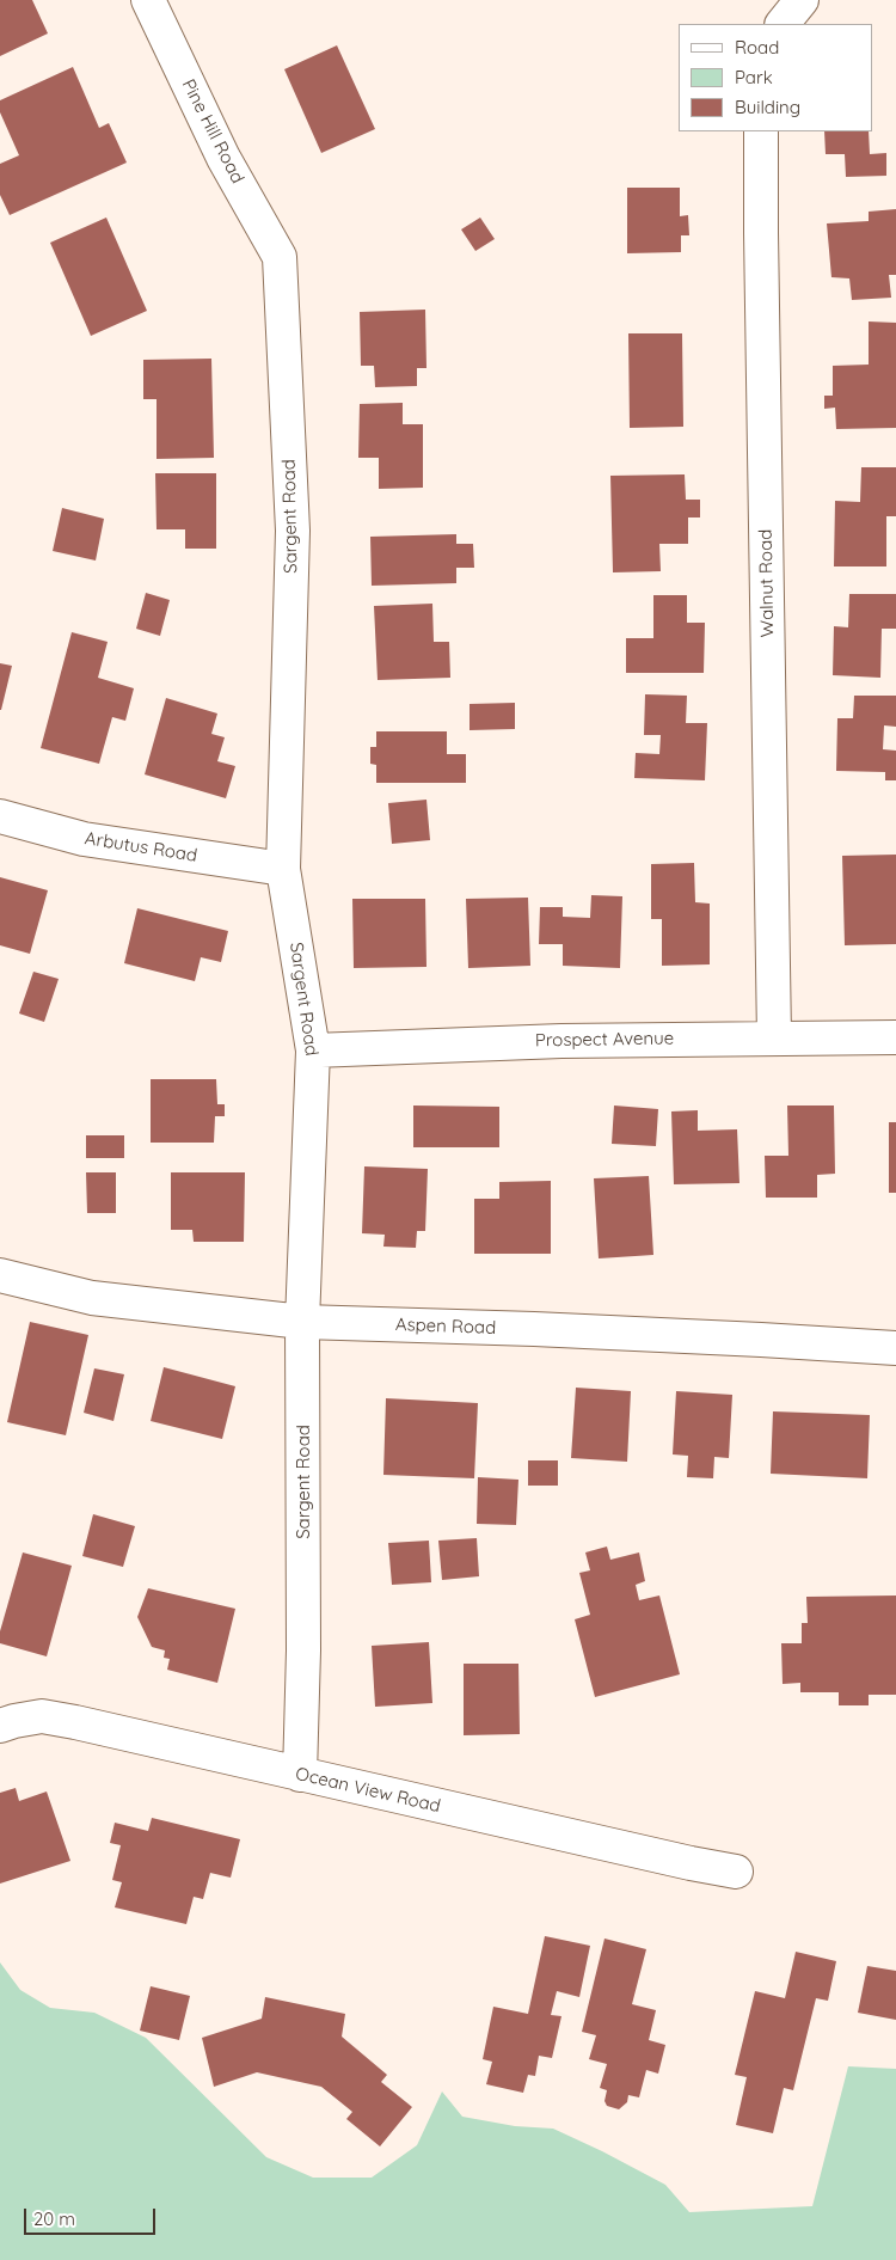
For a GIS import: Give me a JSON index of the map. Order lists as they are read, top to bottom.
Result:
{
  "streets": {
    "street": [
      "Pine Hill Road",
      "Sargent Road",
      "Walnut Road",
      "Arbutus Road",
      "Prospect Avenue",
      "Aspen Road",
      "Ocean View Road"
    ]
  },
  "crossings": [
    ["Pine Hill Road", "Sargent Road"],
    ["Sargent Road", "Arbutus Road"],
    ["Sargent Road", "Prospect Avenue"],
    ["Sargent Road", "Aspen Road"],
    ["Sargent Road", "Ocean View Road"],
    ["Walnut Road", "Prospect Avenue"]
  ],
  "legend": ["Road", "Park", "Building"],
  "scale_bar": "20 m"
}
